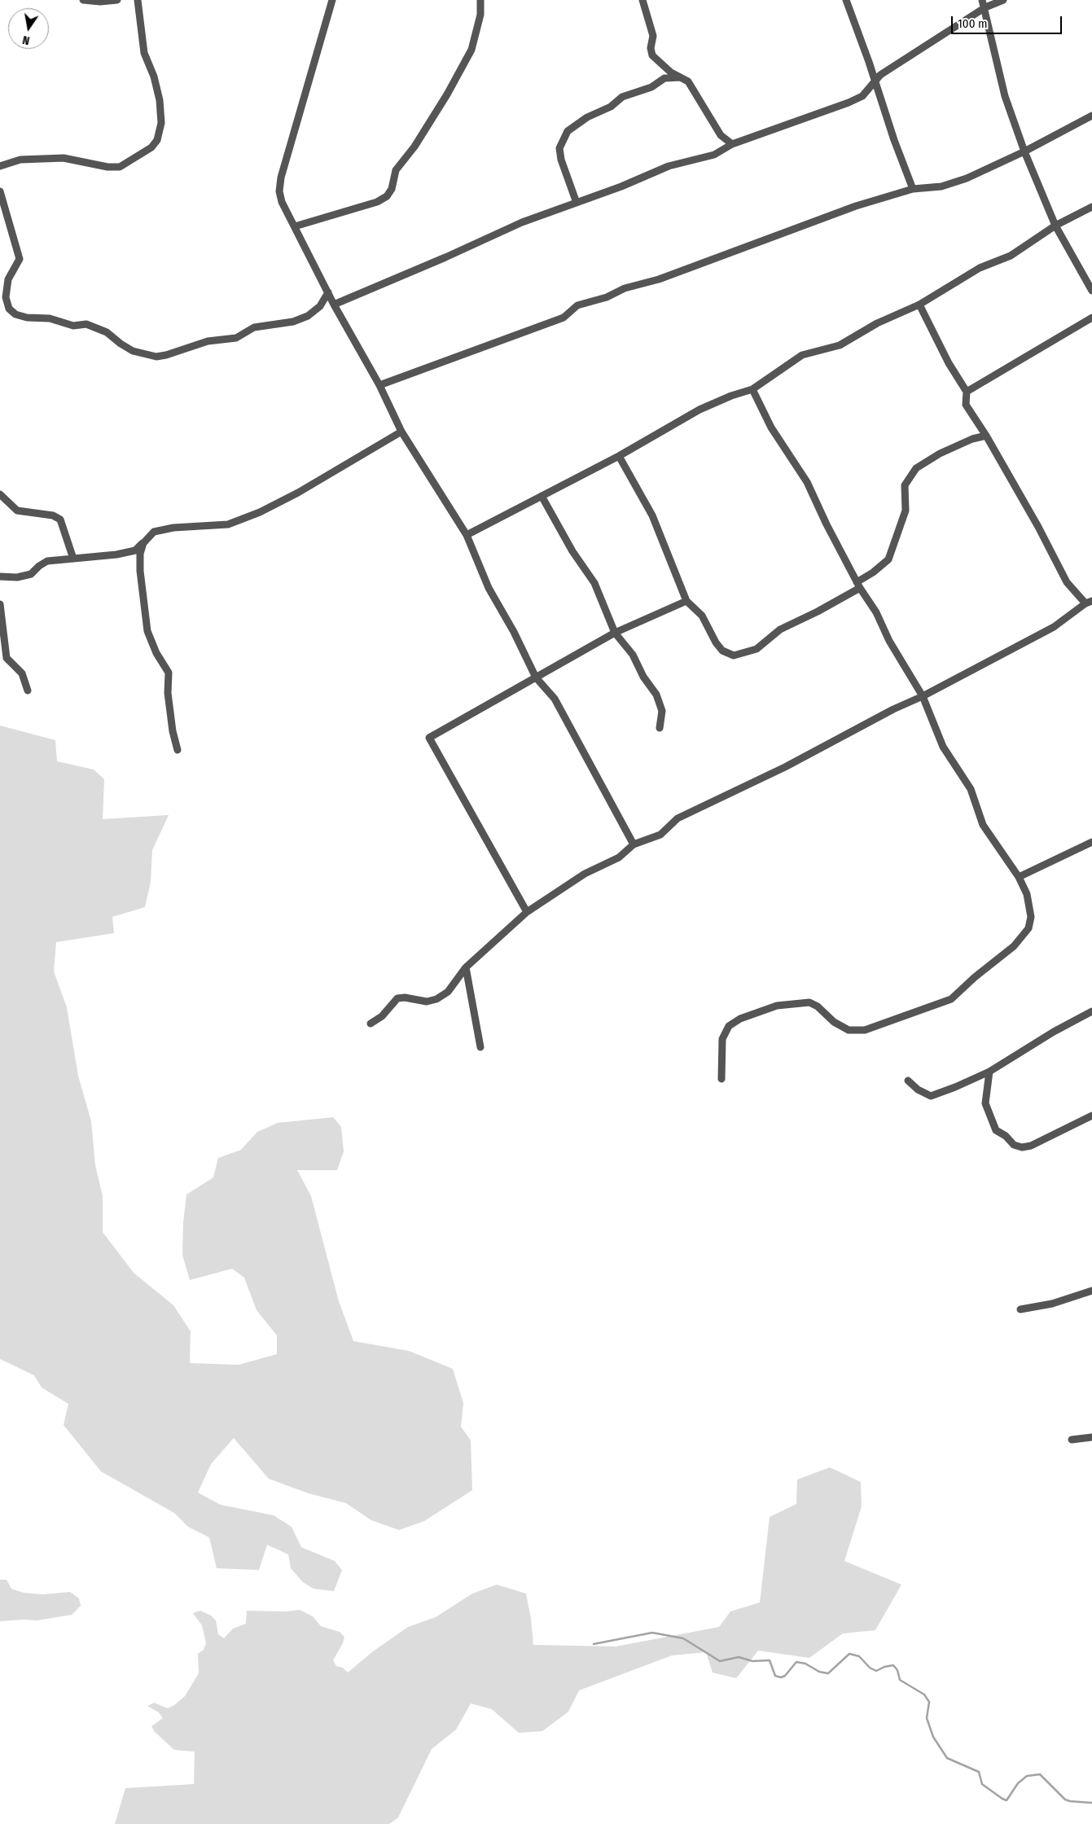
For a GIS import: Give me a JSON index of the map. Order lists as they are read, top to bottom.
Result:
{
  "scale_bar": "100 m",
  "north": "bottom"
}
